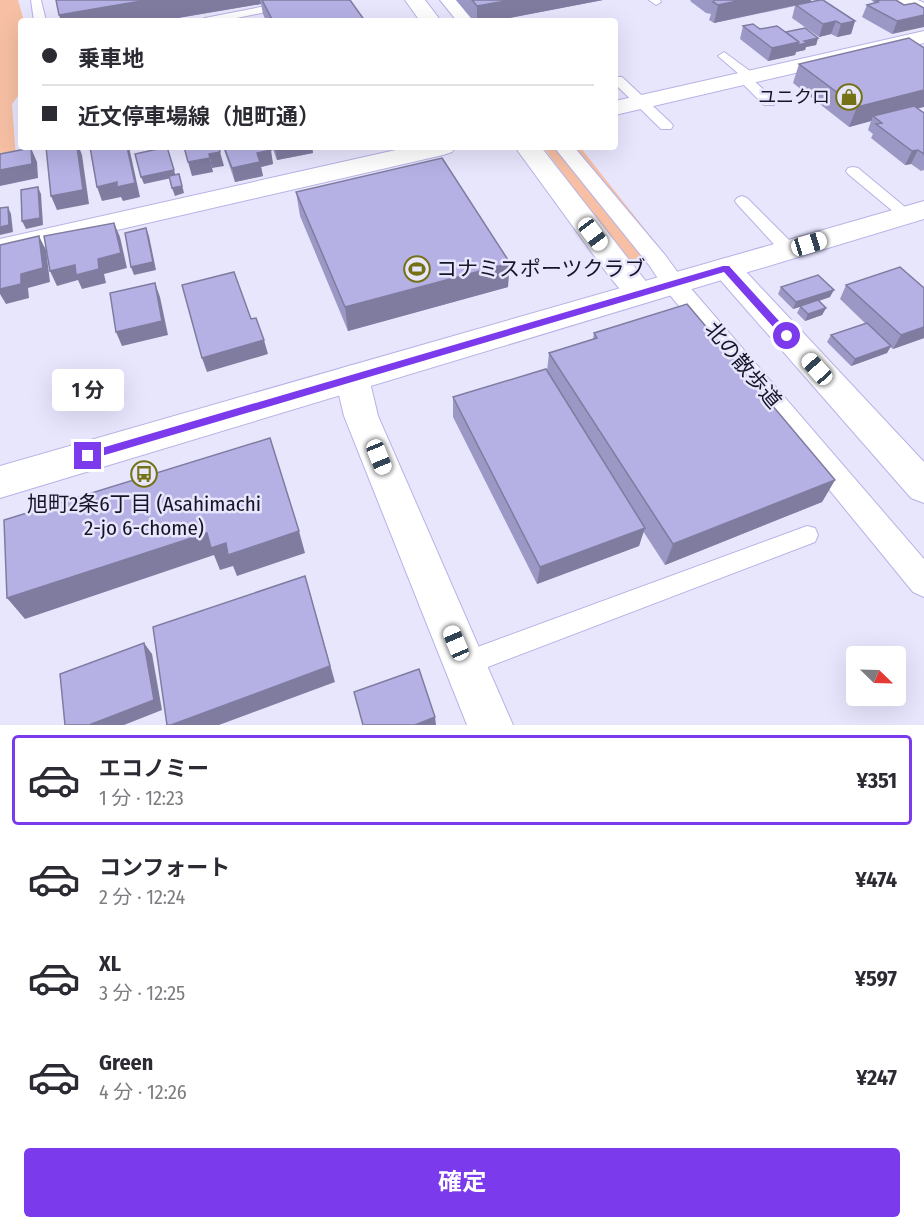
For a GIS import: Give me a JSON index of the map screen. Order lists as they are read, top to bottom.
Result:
{
  "streets": {
    "street": ["北の散歩道"]
  },
  "places": {
    "shop": ["ユニクロ"],
    "sports": ["コナミスポーツクラブ"],
    "bus stop": ["旭町2条6丁目 (Asahimachi 2-jo 6-chome)"]
  },
  "north": "bottom right",
  "page": {
    "banner": ["乗車地", "近文停車場線（旭町通）"],
    "bubble": "1 分",
    "list": [
      {
        "name": "エコノミー",
        "note": "1 分 · 12:23",
        "value": "¥351"
      },
      {
        "name": "コンフォート",
        "note": "2 分 · 12:24",
        "value": "¥474"
      },
      {
        "name": "XL",
        "note": "3 分 · 12:25",
        "value": "¥597"
      },
      {
        "name": "Green",
        "note": "4 分 · 12:26",
        "value": "¥247"
      }
    ],
    "buttons": "確定"
  }
}
